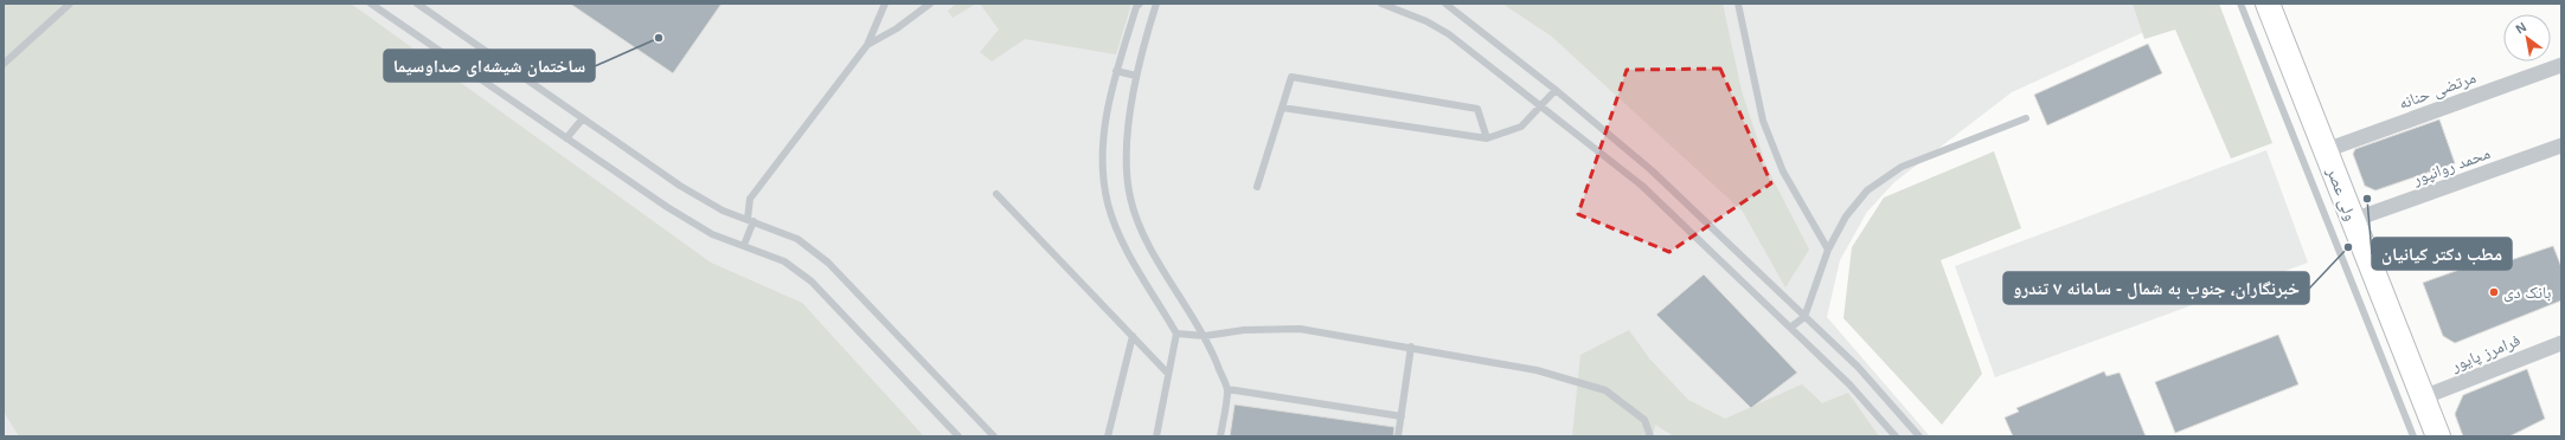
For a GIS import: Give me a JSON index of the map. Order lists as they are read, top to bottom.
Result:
{
  "streets": {
    "main road": ["ولی عصر"],
    "street": ["مرتضی حنانه", "محمد روانپور", "فرامرز پایور"]
  },
  "crossings": [
    ["مرتضی حنانه", "ولی عصر"],
    ["محمد روانپور", "ولی عصر"],
    ["ولی عصر", "فرامرز پایور"]
  ],
  "places": [
    "ساختمان شیشه‌ای صداوسیما",
    "مطب دکتر کیانیان",
    "خبرنگاران، جنوب به شمال - سامانه ۷ تندرو",
    "بانک دی"
  ],
  "north": "top left"
}
